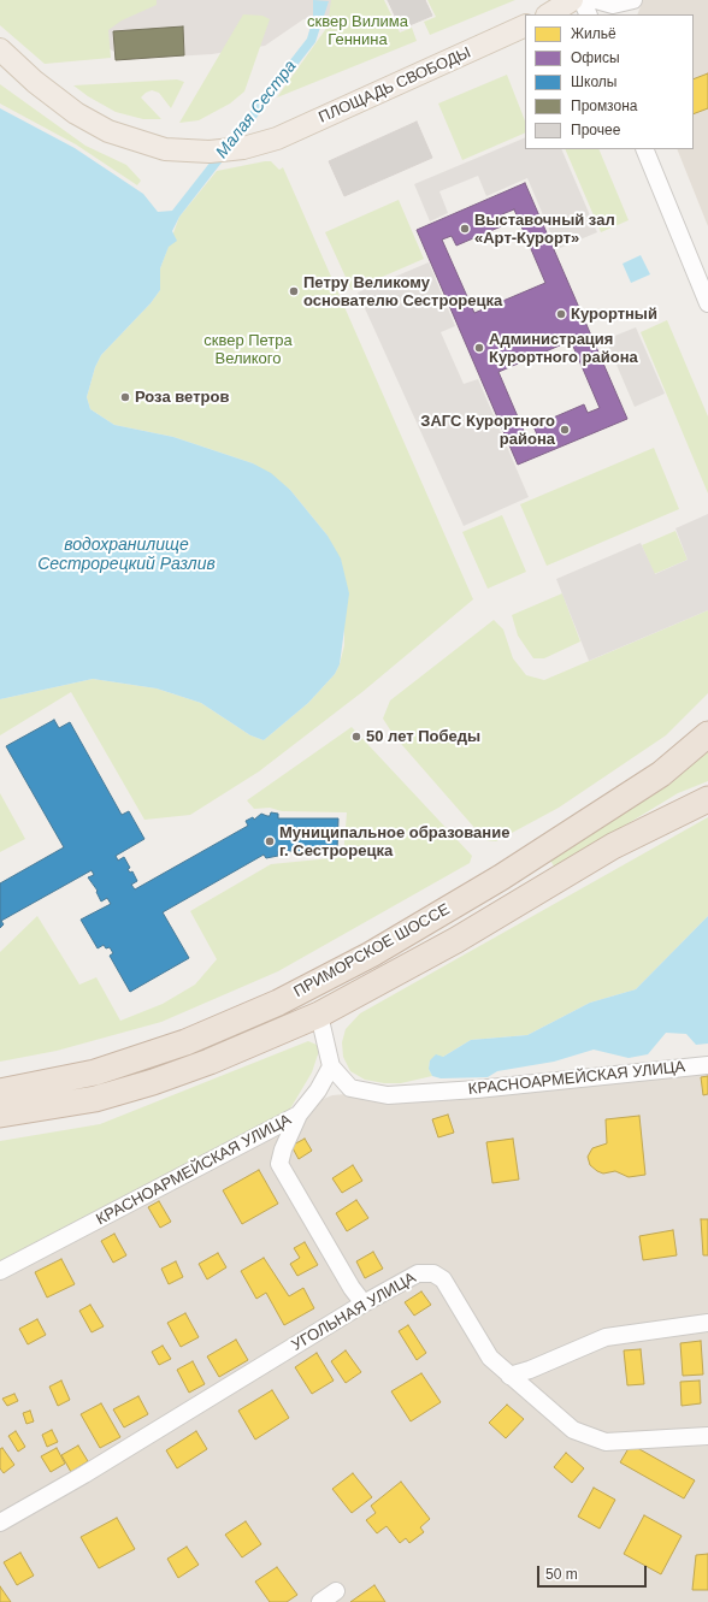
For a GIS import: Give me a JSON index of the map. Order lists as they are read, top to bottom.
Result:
{
  "streets": {
    "highway": ["ПРИМОРСКОЕ ШОССЕ"],
    "main road": ["ПЛОЩАДЬ СВОБОДЫ"],
    "street": ["КРАСНОАРМЕЙСКАЯ УЛИЦА", "УГОЛЬНАЯ УЛИЦА"]
  },
  "water": ["Малая Сестра", "водохранилище Сестрорецкий Разлив"],
  "parks": ["сквер Вилима Геннина", "сквер Петра Великого"],
  "places": [
    "Выставочный зал «Арт-Курорт»",
    "Петру Великому основателю Сестрорецка",
    "Курортный",
    "Администрация Курортного района",
    "Роза ветров",
    "ЗАГС Курортного района",
    "50 лет Победы",
    "Муниципальное образование г. Сестрорецка"
  ],
  "legend": [
    "Жильё",
    "Офисы",
    "Школы",
    "Промзона",
    "Прочее"
  ],
  "scale_bar": "50 m"
}
